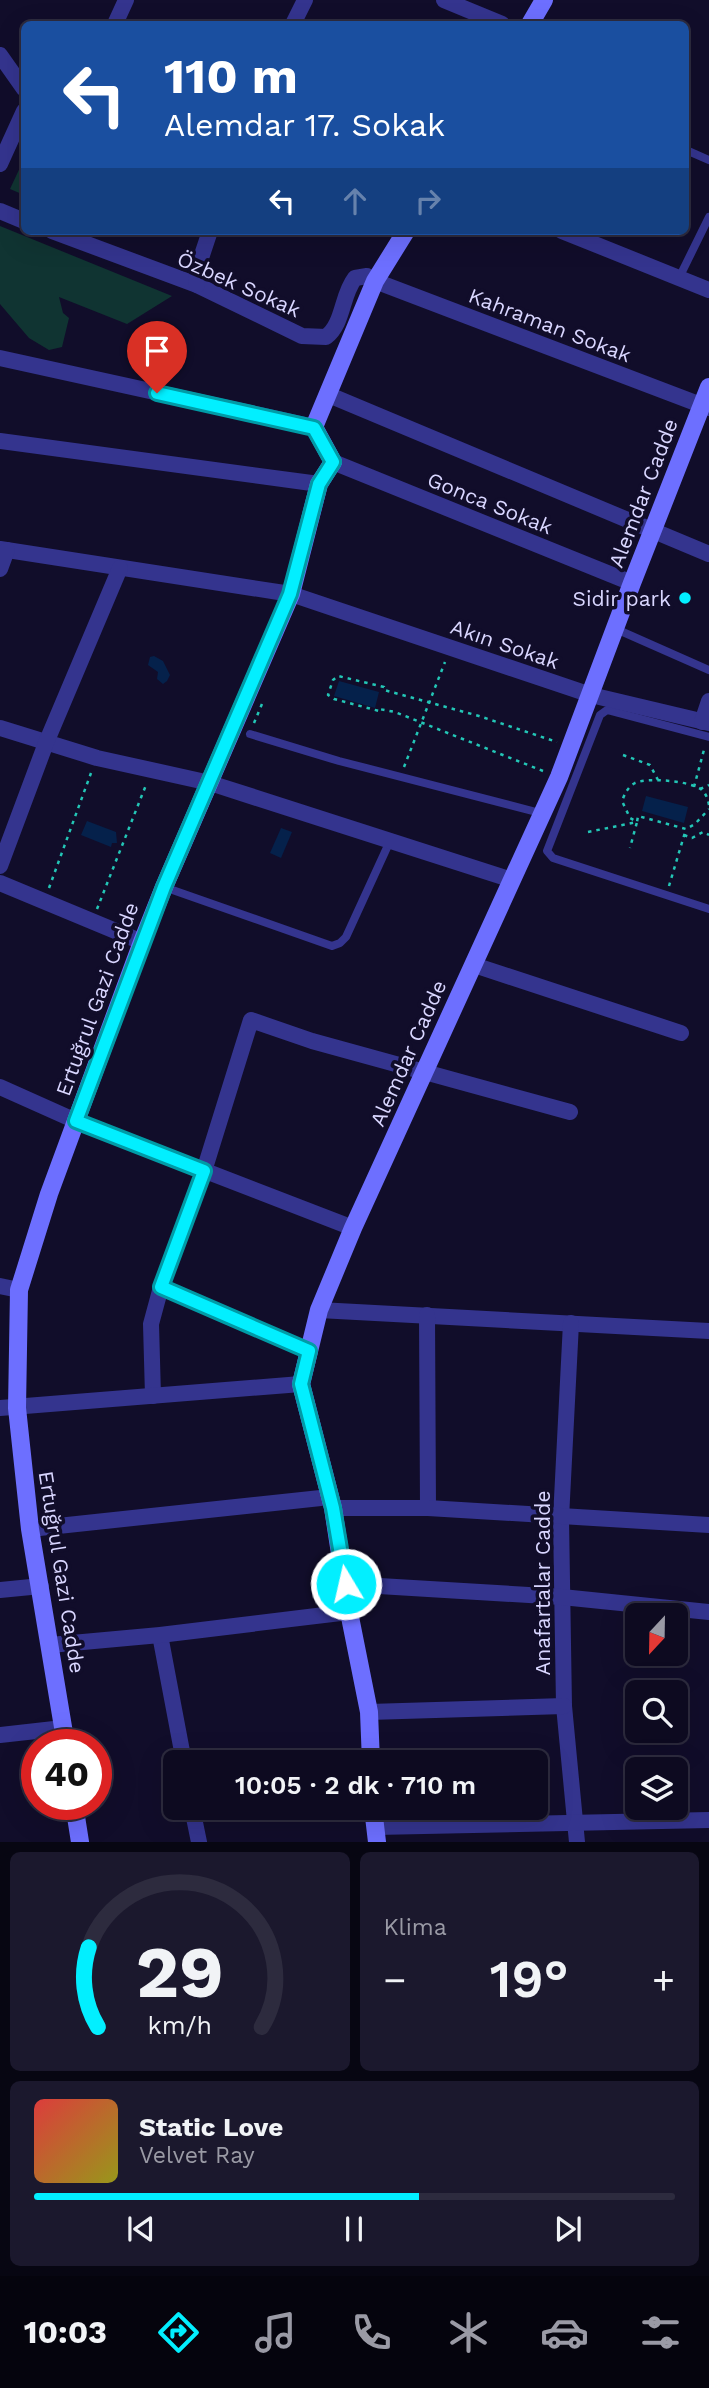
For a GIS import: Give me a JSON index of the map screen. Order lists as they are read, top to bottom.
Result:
{
  "streets": {
    "street": [
      "Özbek Sokak",
      "Kahraman Sokak",
      "Alemdar Cadde",
      "Gonca Sokak",
      "Akın Sokak",
      "Ertuğrul Gazi Cadde",
      "Anafartalar Cadde"
    ]
  },
  "crossings": [
    ["Özbek Sokak", "Kahraman Sokak"],
    ["Kahraman Sokak", "Alemdar Cadde"],
    ["Alemdar Cadde", "Gonca Sokak"],
    ["Alemdar Cadde", "Akın Sokak"],
    ["Gonca Sokak", "Ertuğrul Gazi Cadde"],
    ["Akın Sokak", "Ertuğrul Gazi Cadde"]
  ],
  "places": ["Sidir park"],
  "north": "bottom",
  "page": {
    "turn": ["110 m", "Alemdar 17. Sokak"],
    "limit": "40",
    "trip": "10:05 · 2 dk · 710 m",
    "tile": "Klima",
    "heat": ["−", "19°", "+"],
    "song": ["Static Love", "Velvet Ray"],
    "tabs": "10:03",
    "gauge": ["29", "km/h"]
  }
}
